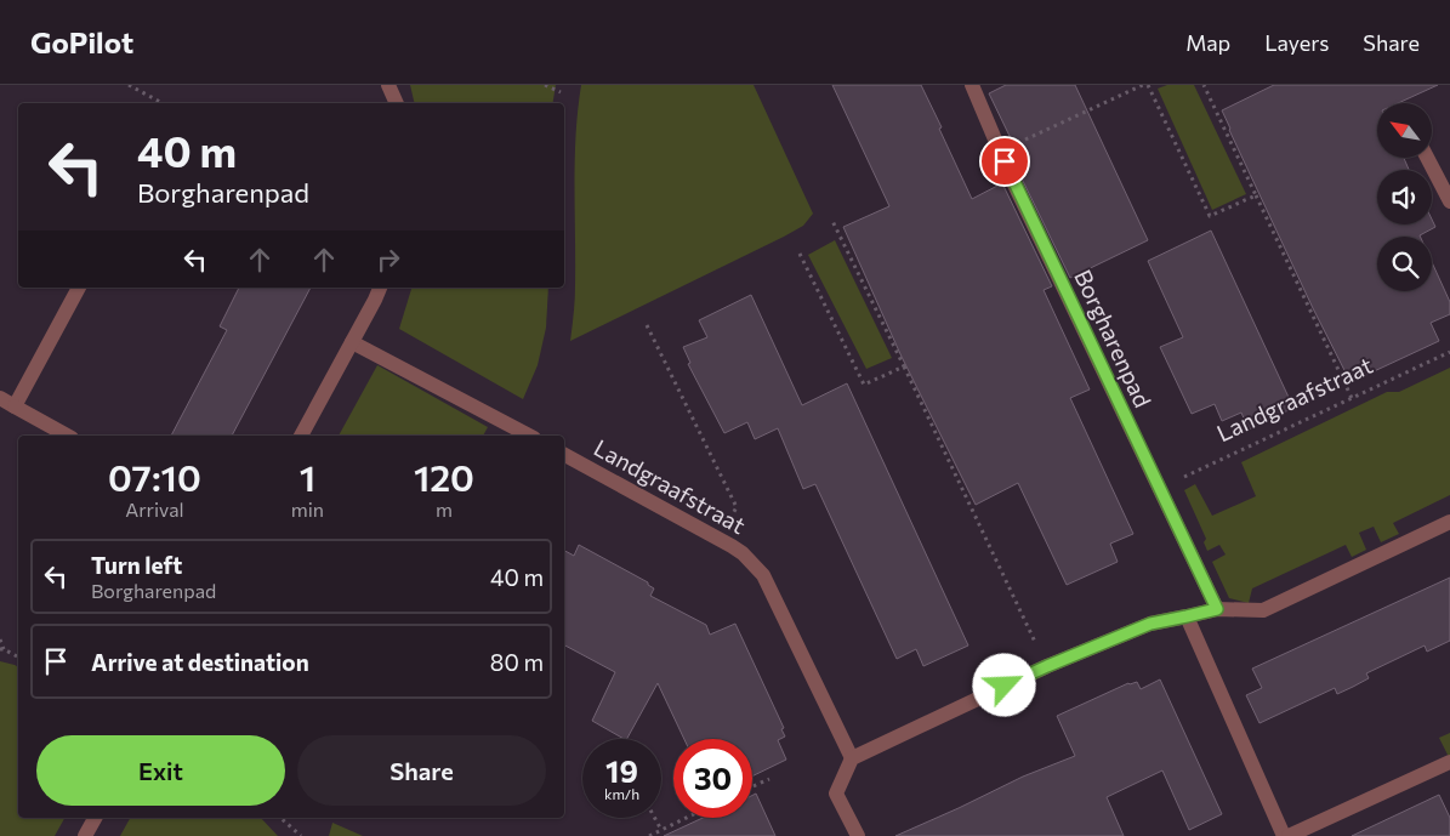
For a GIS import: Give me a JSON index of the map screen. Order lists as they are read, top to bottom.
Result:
{
  "streets": {
    "street": ["Borgharenpad", "Landgraafstraat"]
  },
  "crossings": [
    ["Borgharenpad", "Landgraafstraat"]
  ],
  "north": "top left",
  "page": {
    "header": "GoPilot",
    "nav": ["Map", "Layers", "Share"],
    "turn": ["40 m", "Borgharenpad"],
    "eta": [
      "07:10",
      "Arrival",
      "1",
      "min",
      "120",
      "m"
    ],
    "list": [
      {
        "name": "Turn left",
        "note": "Borgharenpad",
        "value": "40 m"
      },
      {
        "name": "Arrive at destination",
        "value": "80 m"
      }
    ],
    "buttons": ["Exit", "Share"],
    "speed": "19 km/h",
    "limit": "30"
  }
}
